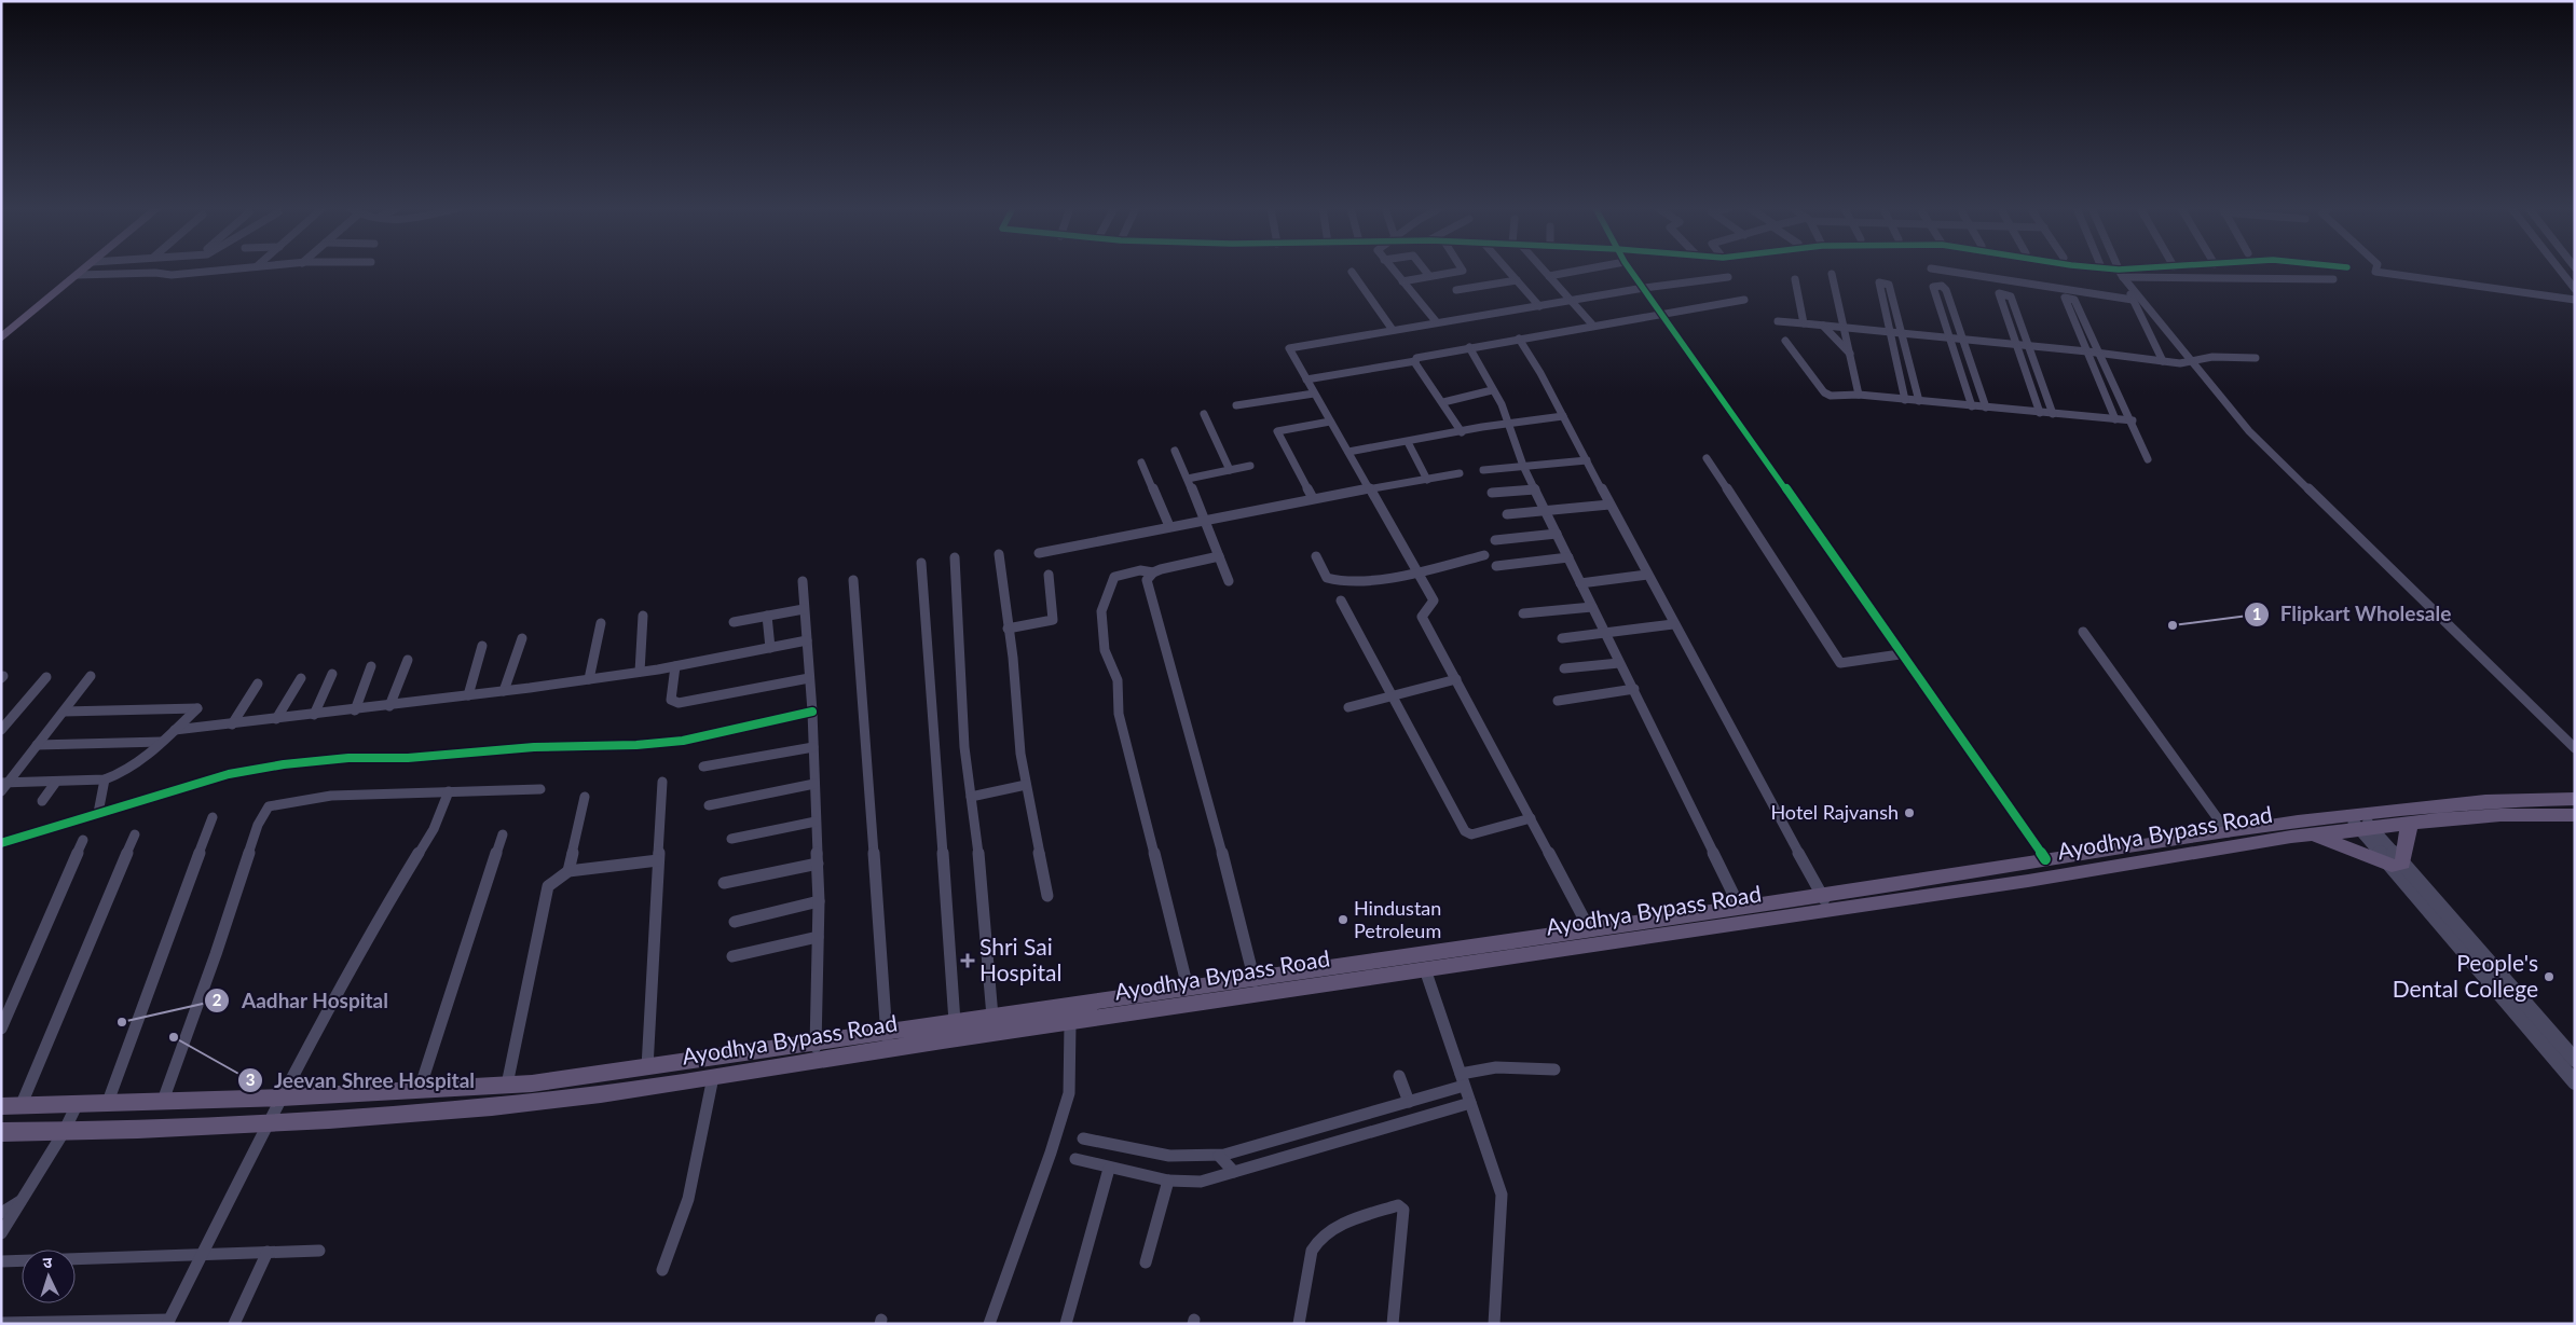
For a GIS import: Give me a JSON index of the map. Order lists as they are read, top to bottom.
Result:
{
  "streets": {
    "main road": ["Ayodhya Bypass Road"]
  },
  "places": {
    "other": [
      "Flipkart Wholesale",
      "Hotel Rajvansh",
      "Hindustan Petroleum",
      "People's Dental College",
      "Aadhar Hospital",
      "Jeevan Shree Hospital"
    ],
    "health": ["Shri Sai Hospital"]
  },
  "north": "top"
}
